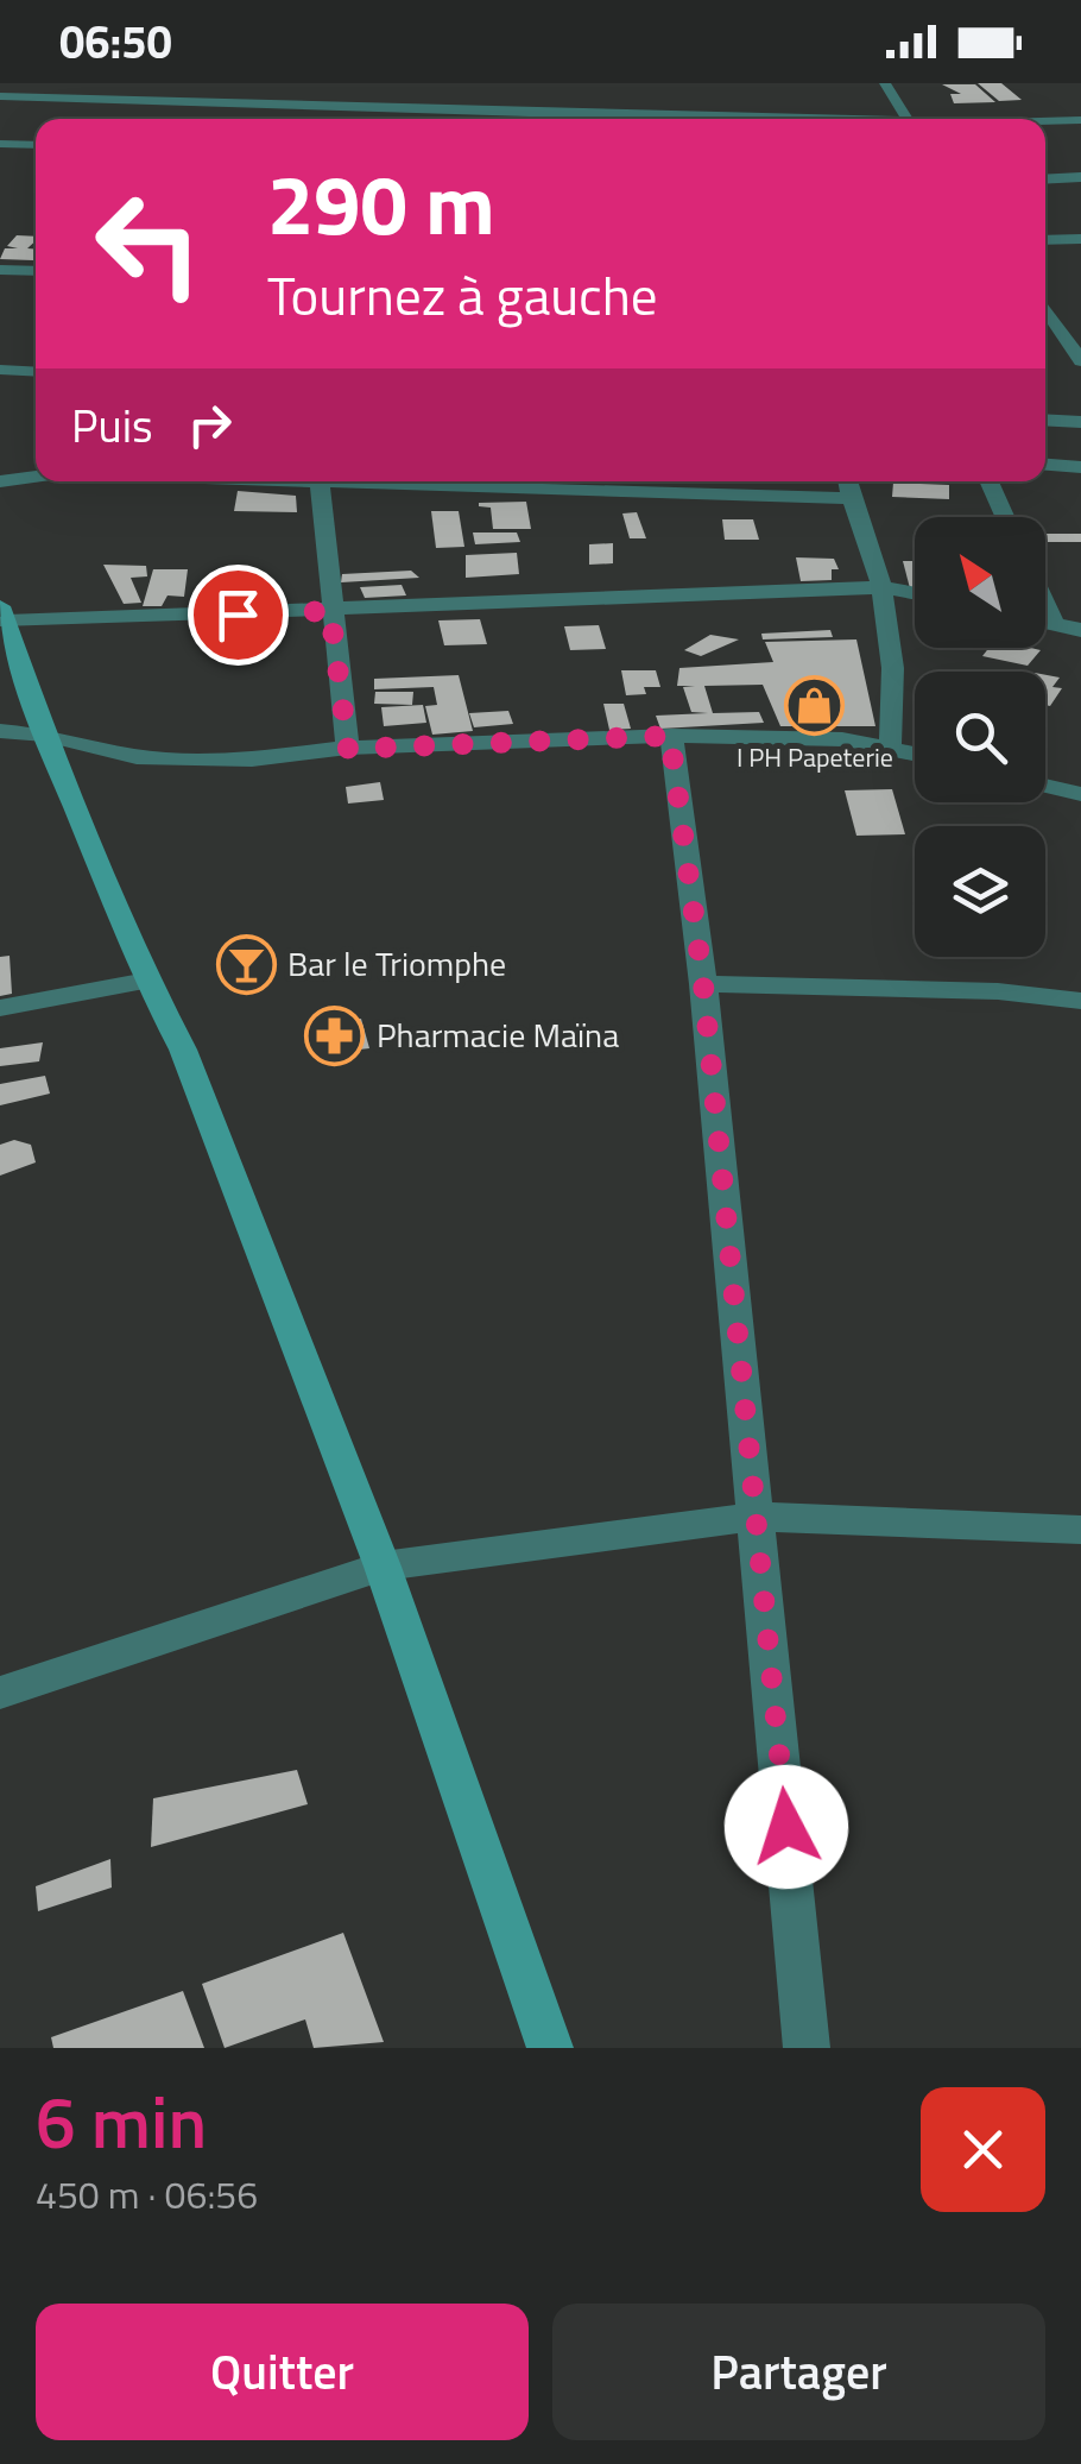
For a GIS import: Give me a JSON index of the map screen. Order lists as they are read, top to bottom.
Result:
{
  "places": {
    "shop": ["I PH Papeterie"],
    "bar": ["Bar le Triomphe"],
    "pharmacy": ["Pharmacie Maïna"]
  },
  "north": "top left",
  "page": {
    "status": "06:50",
    "turn": ["290 m", "Tournez à gauche"],
    "then": "Puis",
    "heading": ["6 min", "450 m · 06:56"],
    "buttons": ["Quitter", "Partager"]
  }
}
